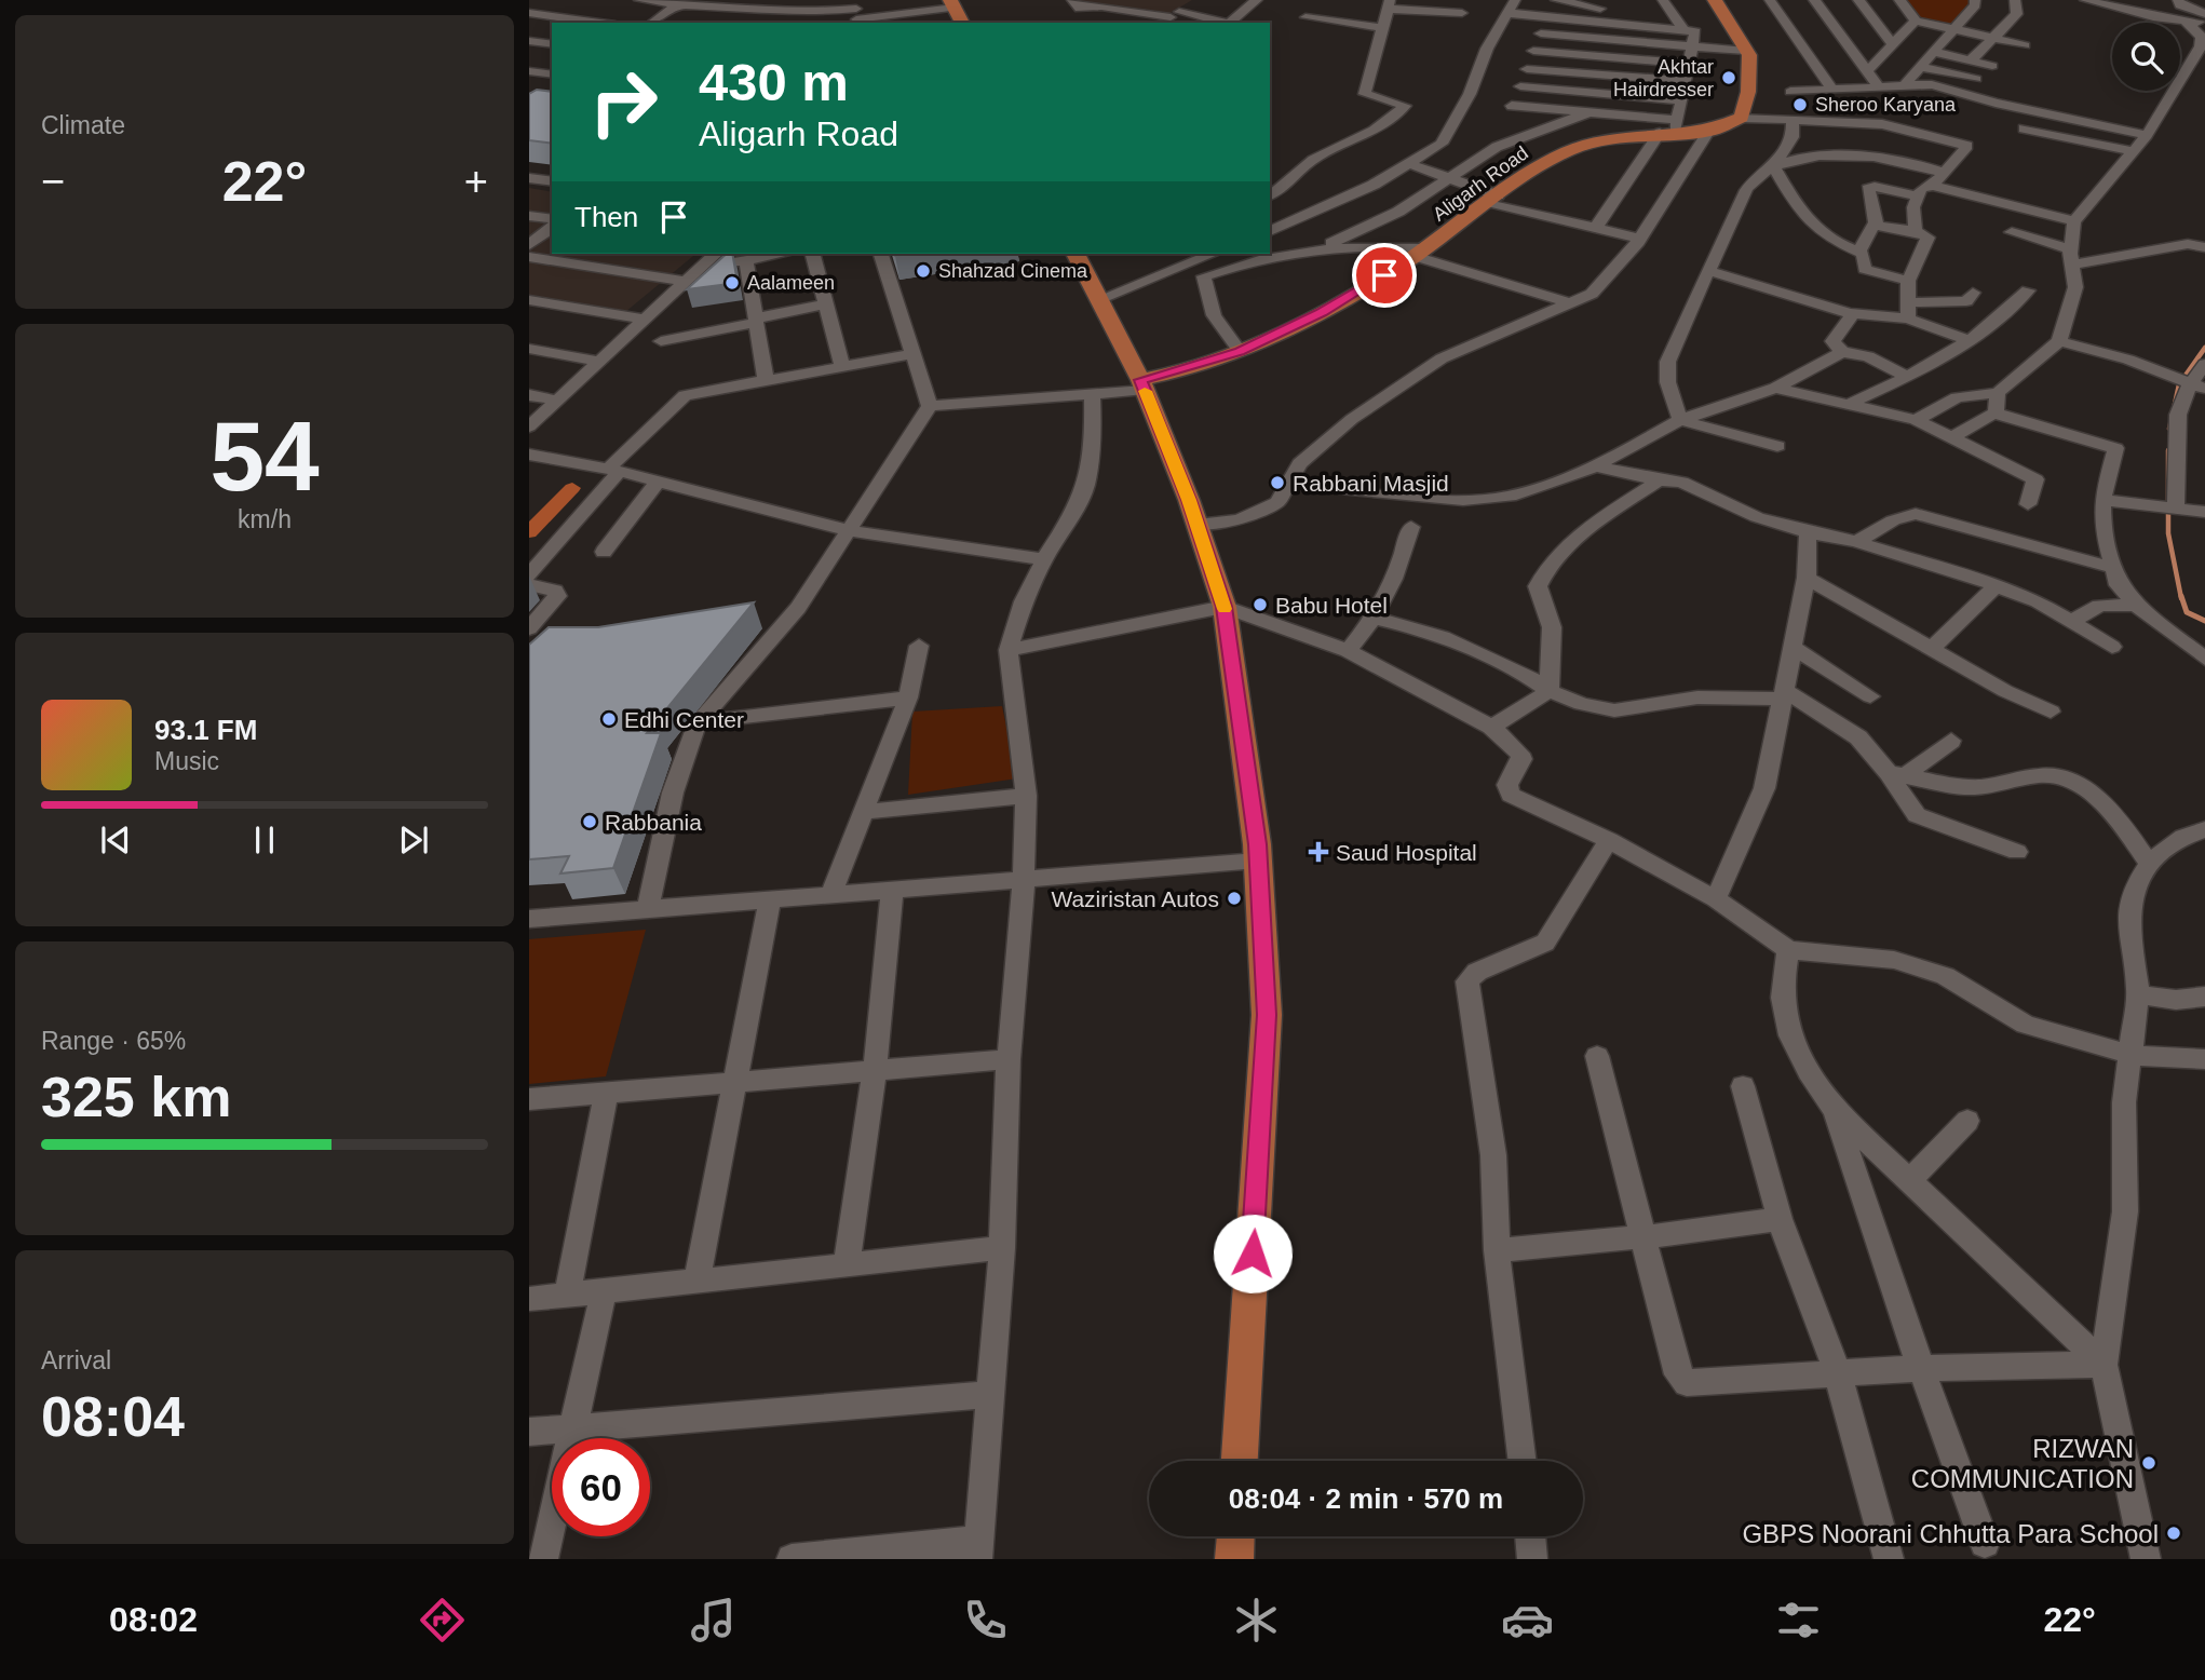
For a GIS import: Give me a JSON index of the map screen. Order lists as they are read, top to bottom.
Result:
{
  "streets": {
    "main road": ["Aligarh Road"]
  },
  "places": {
    "other": [
      "Akhtar Hairdresser",
      "Sheroo Karyana",
      "Shahzad Cinema",
      "Aalameen",
      "Rabbani Masjid",
      "Babu Hotel",
      "Edhi Center",
      "Rabbania",
      "Waziristan Autos",
      "RIZWAN COMMUNICATION",
      "GBPS Noorani Chhutta Para School"
    ],
    "health": ["Saud Hospital"]
  },
  "page": {
    "tile": [
      "Climate",
      ["54", "km/h"],
      ["Range · 65%", "325 km"],
      ["Arrival", "08:04"]
    ],
    "turn": ["430 m", "Aligarh Road"],
    "heat": ["−", "22°", "+"],
    "then": "Then",
    "song": ["93.1 FM", "Music"],
    "limit": "60",
    "trip": "08:04 · 2 min · 570 m",
    "tabs": ["08:02", "22°"]
  }
}
